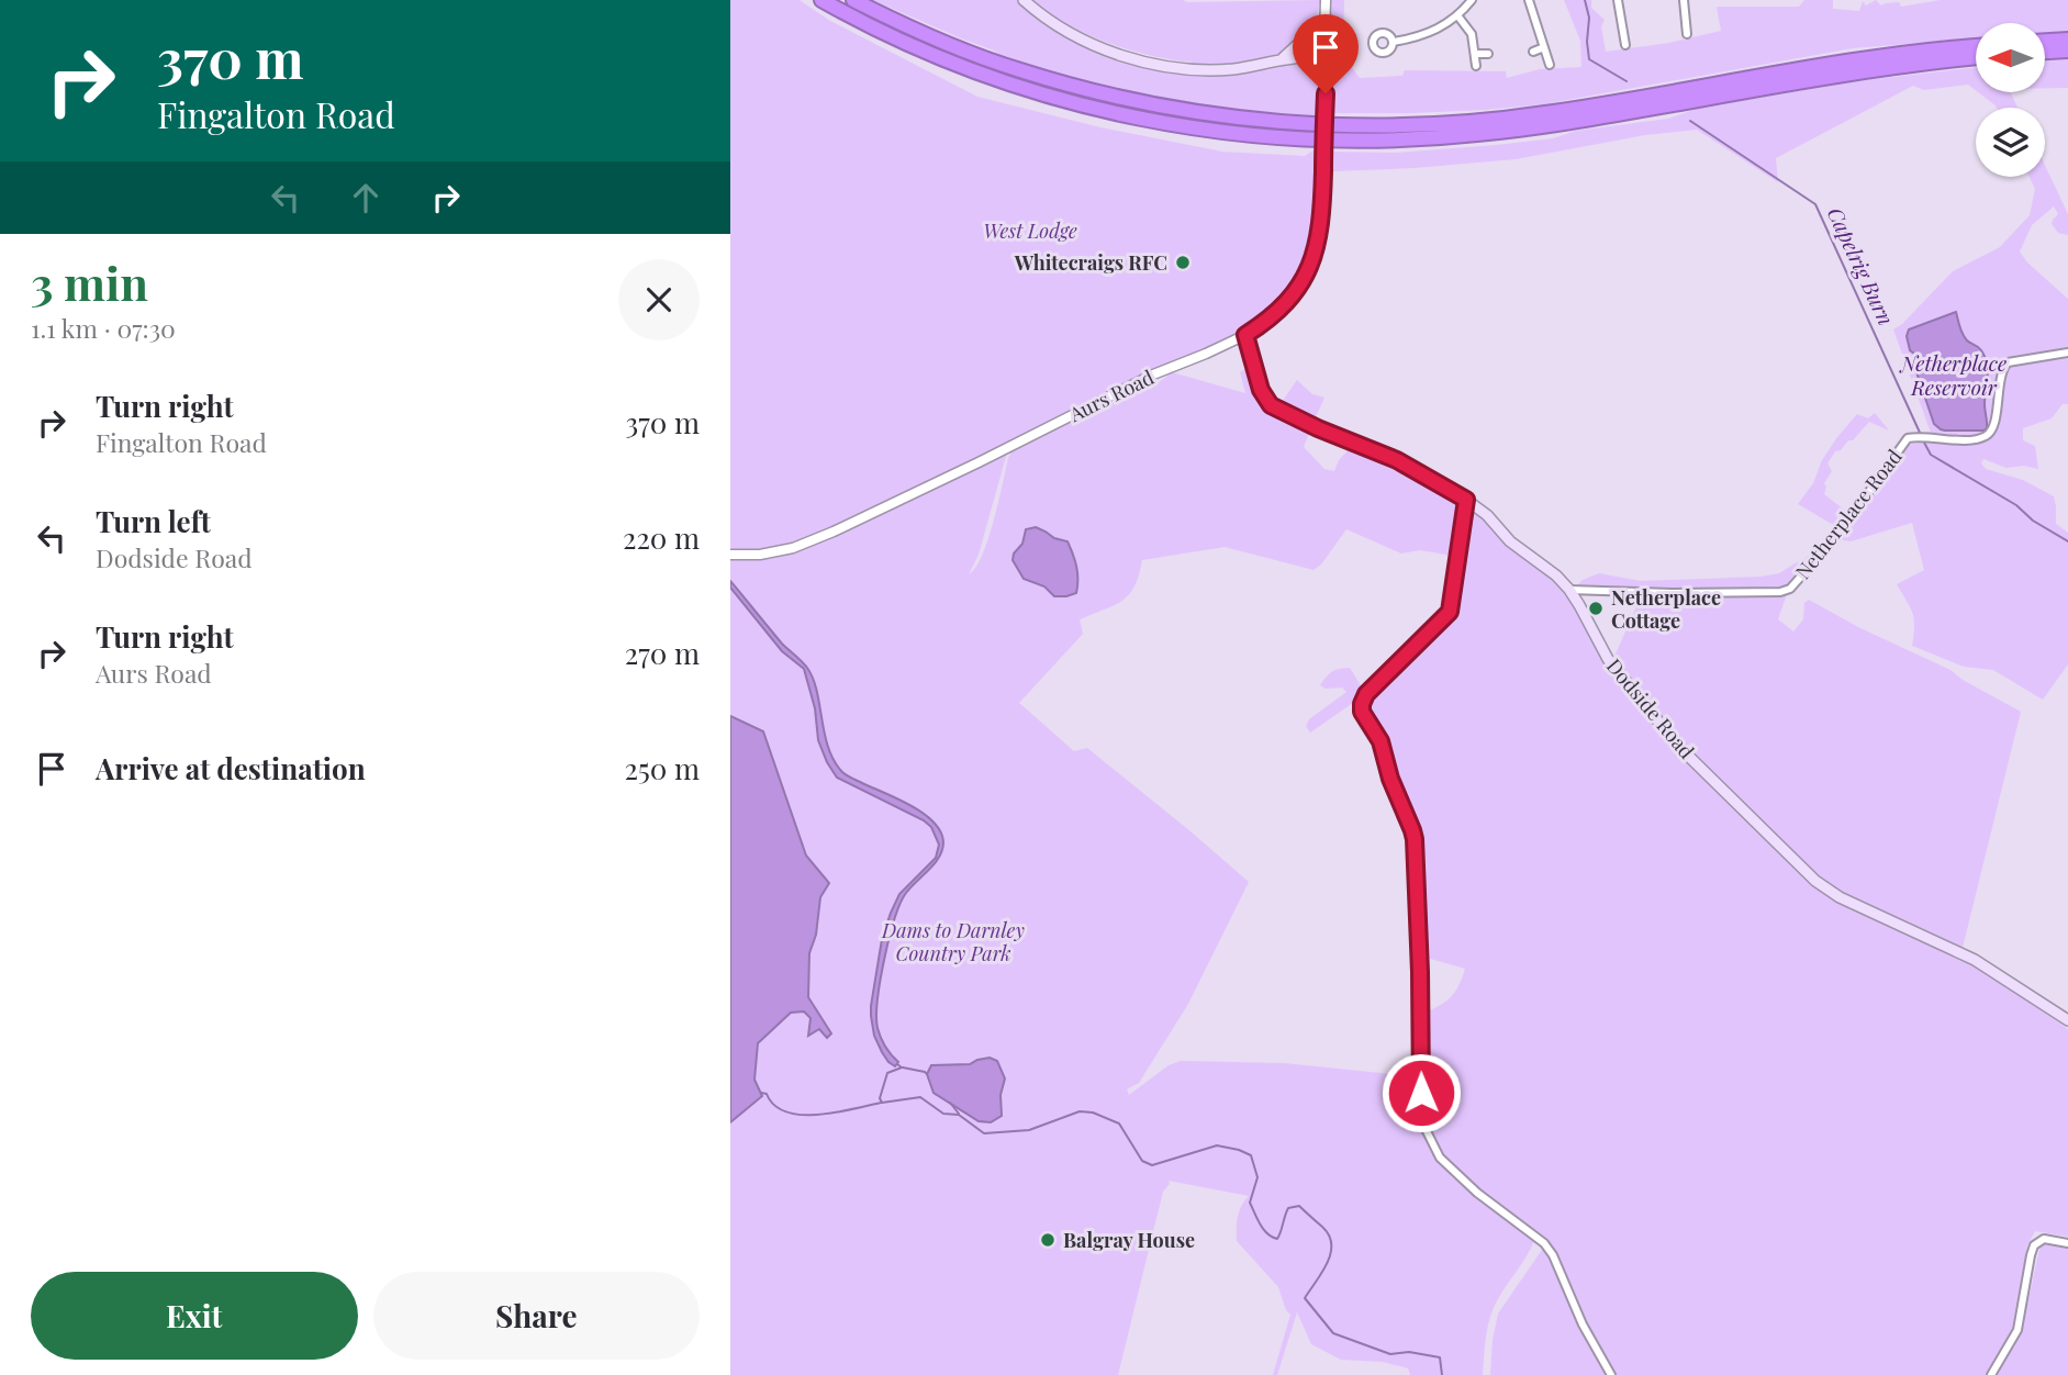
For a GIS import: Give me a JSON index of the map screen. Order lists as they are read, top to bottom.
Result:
{
  "streets": {
    "main road": ["Aurs Road", "Dodside Road"],
    "street": ["Netherplace Road"]
  },
  "crossings": [
    ["Aurs Road", "Dodside Road"],
    ["Netherplace Road", "Dodside Road"]
  ],
  "water": ["Capelrig Burn", "Netherplace Reservoir"],
  "parks": ["West Lodge", "Dams to Darnley Country Park"],
  "places": ["Whitecraigs RFC", "Netherplace Cottage", "Balgray House"],
  "north": "left",
  "page": {
    "turn": ["370 m", "Fingalton Road"],
    "heading": ["3 min", "1.1 km · 07:30"],
    "list": [
      {
        "name": "Turn right",
        "note": "Fingalton Road",
        "value": "370 m"
      },
      {
        "name": "Turn left",
        "note": "Dodside Road",
        "value": "220 m"
      },
      {
        "name": "Turn right",
        "note": "Aurs Road",
        "value": "270 m"
      },
      {
        "name": "Arrive at destination",
        "value": "250 m"
      }
    ],
    "buttons": ["Exit", "Share"]
  }
}
